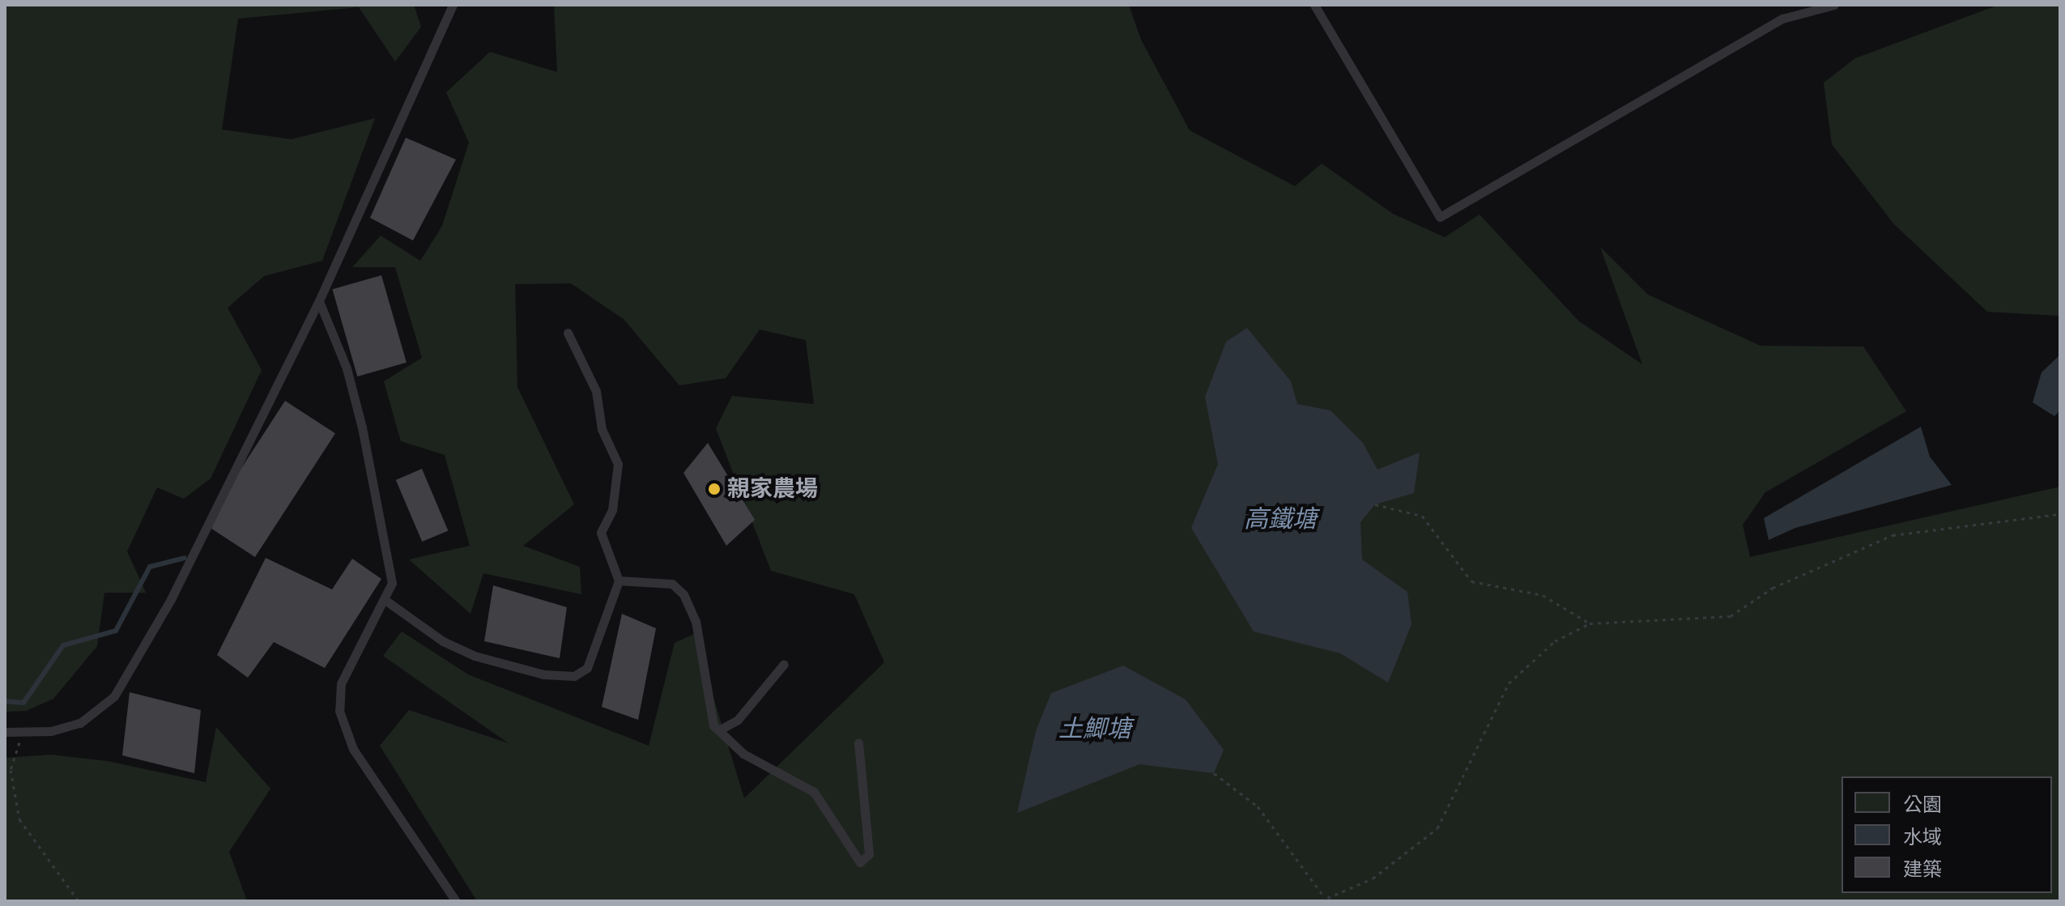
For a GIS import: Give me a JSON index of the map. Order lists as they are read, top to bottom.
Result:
{
  "water": ["高鐵塘", "土鯽塘"],
  "places": ["親家農場"],
  "legend": ["公園", "水域", "建築"]
}
